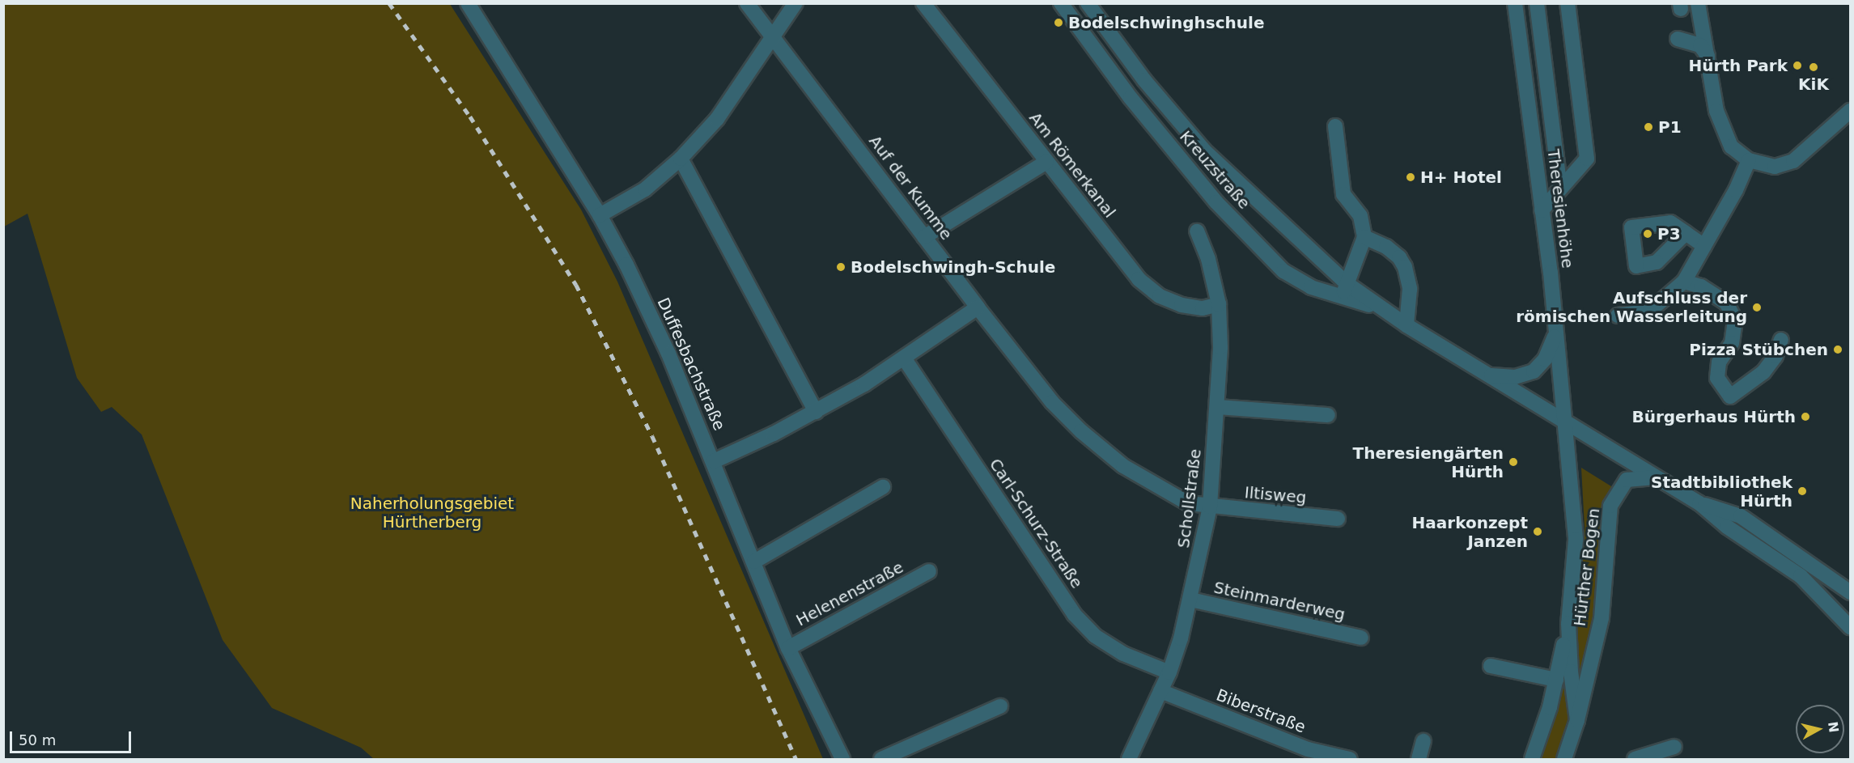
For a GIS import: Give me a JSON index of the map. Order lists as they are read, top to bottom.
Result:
{
  "streets": {
    "street": [
      "Am Römerkanal",
      "Kreuzstraße",
      "Auf der Kumme",
      "Theresienhöhe",
      "Duffesbachstraße",
      "Iltisweg",
      "Schollstraße",
      "Carl-Schurz-Straße",
      "Hürther Bogen",
      "Helenenstraße",
      "Steinmarderweg",
      "Biberstraße"
    ]
  },
  "crossings": [
    ["Am Römerkanal", "Schollstraße"],
    ["Kreuzstraße", "Theresienhöhe"],
    ["Kreuzstraße", "Hürther Bogen"],
    ["Auf der Kumme", "Iltisweg"],
    ["Auf der Kumme", "Schollstraße"],
    ["Theresienhöhe", "Hürther Bogen"],
    ["Duffesbachstraße", "Helenenstraße"],
    ["Iltisweg", "Schollstraße"],
    ["Schollstraße", "Carl-Schurz-Straße"],
    ["Schollstraße", "Steinmarderweg"],
    ["Schollstraße", "Biberstraße"]
  ],
  "parks": ["Naherholungsgebiet Hürtherberg"],
  "places": [
    "Bodelschwinghschule",
    "Hürth Park",
    "KiK",
    "P1",
    "H+ Hotel",
    "P3",
    "Bodelschwingh-Schule",
    "Aufschluss der römischen Wasserleitung",
    "Pizza Stübchen",
    "Bürgerhaus Hürth",
    "Theresiengärten Hürth",
    "Stadtbibliothek Hürth",
    "Haarkonzept Janzen"
  ],
  "scale_bar": "50 m",
  "north": "right"
}
